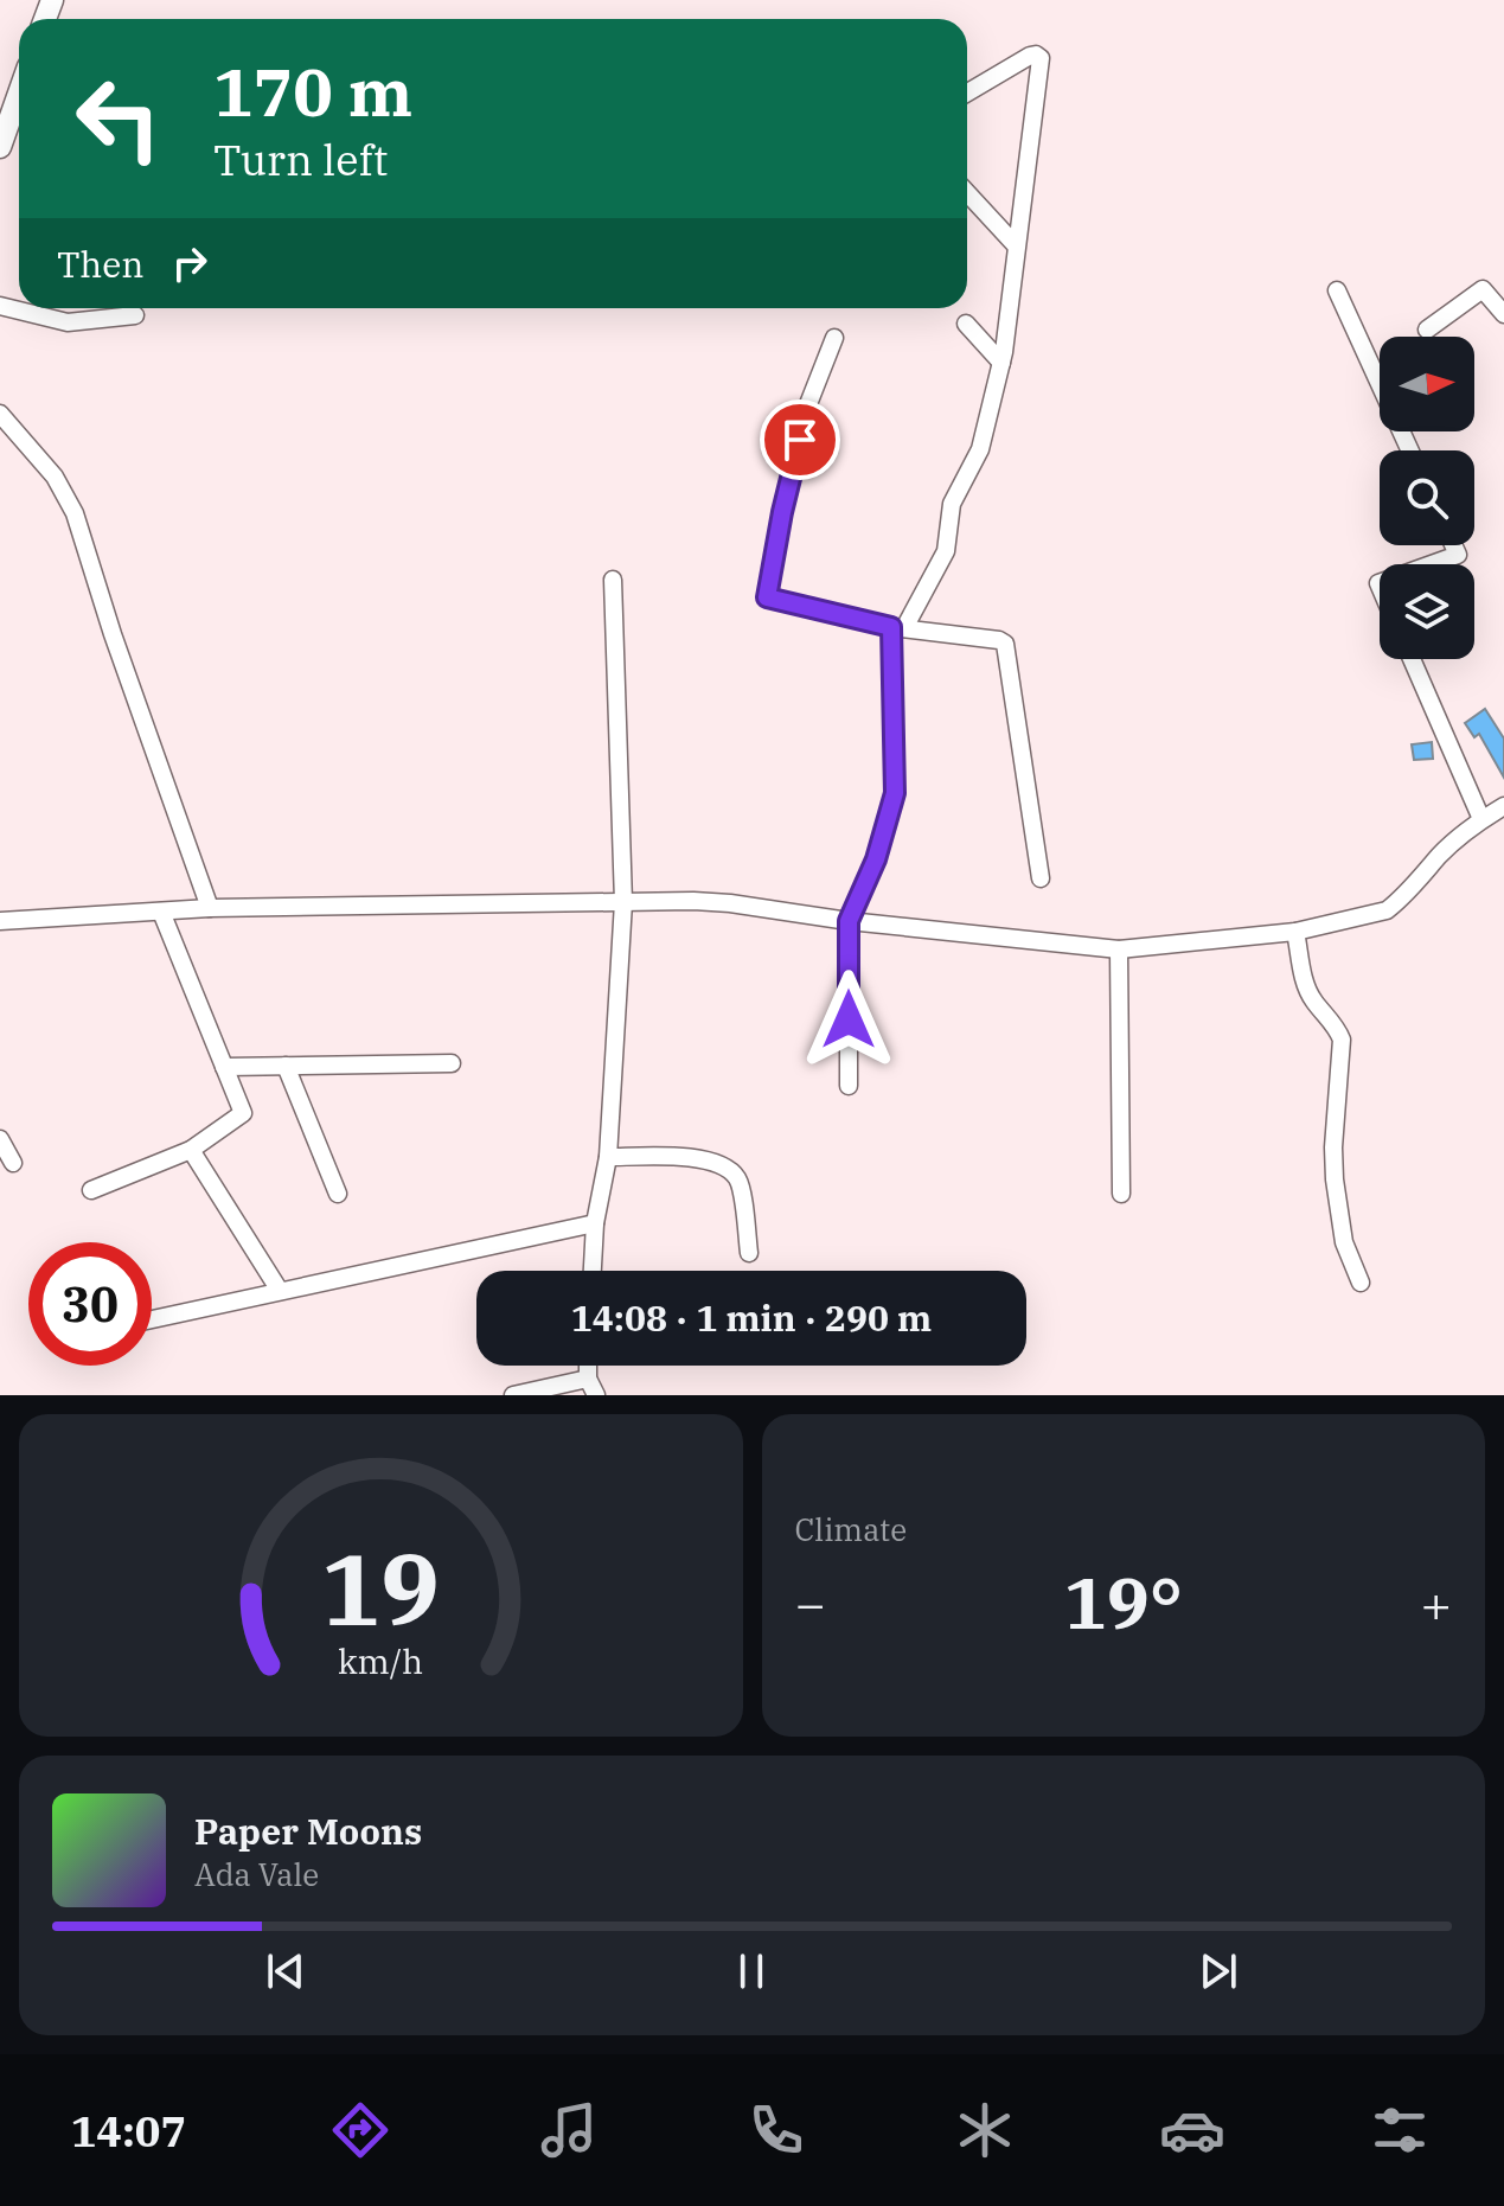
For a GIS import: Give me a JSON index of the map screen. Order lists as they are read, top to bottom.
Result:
{
  "north": "right",
  "page": {
    "turn": ["170 m", "Turn left"],
    "then": "Then",
    "limit": "30",
    "trip": "14:08 · 1 min · 290 m",
    "tile": "Climate",
    "heat": ["−", "19°", "+"],
    "song": ["Paper Moons", "Ada Vale"],
    "tabs": "14:07",
    "gauge": ["19", "km/h"]
  }
}
